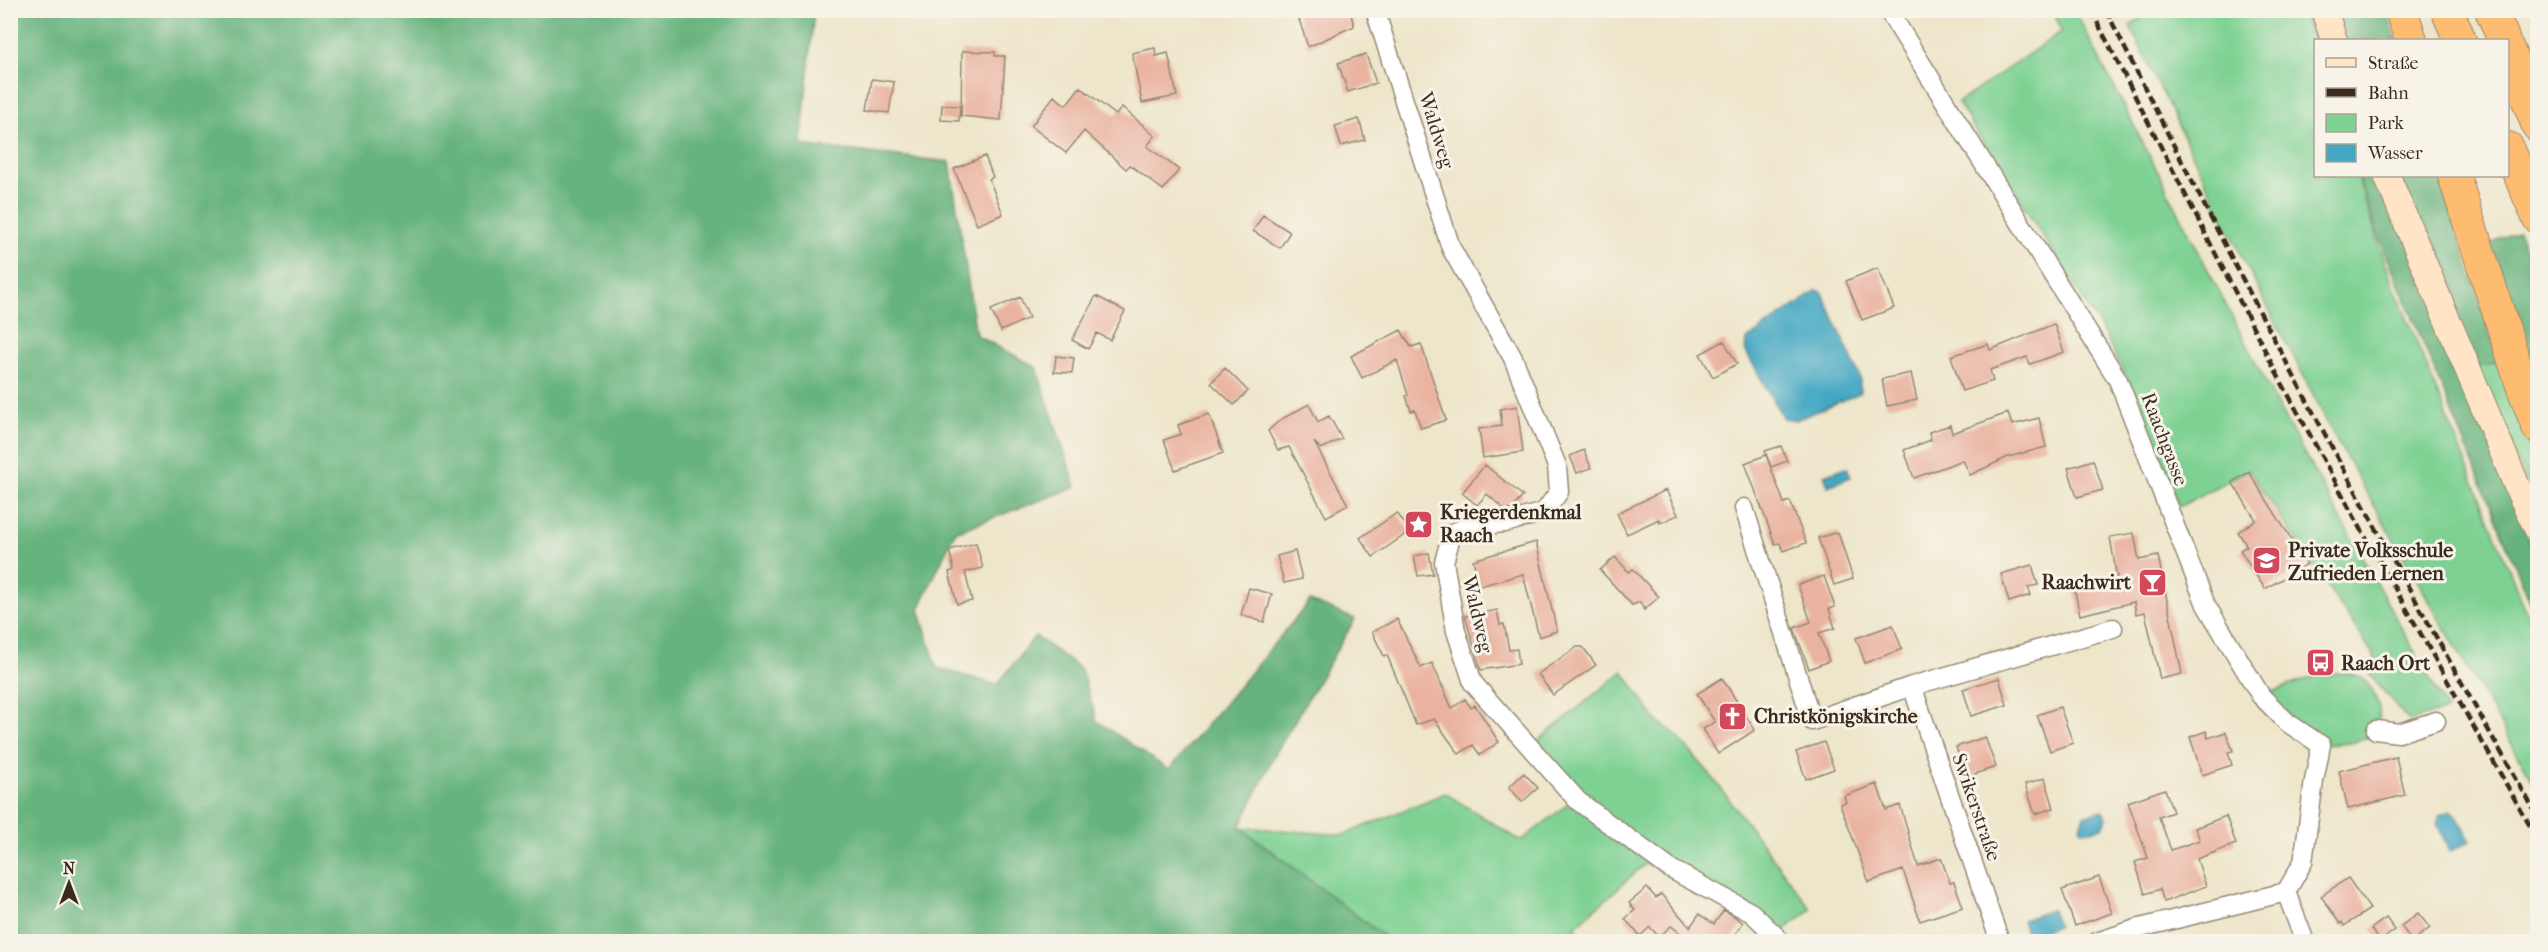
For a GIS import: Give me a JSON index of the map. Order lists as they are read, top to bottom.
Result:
{
  "streets": {
    "street": ["Waldweg", "Raachgasse", "Swikerstraße"]
  },
  "places": {
    "place": ["Kriegerdenkmal Raach"],
    "school or university": ["Private Volksschule Zufrieden Lernen"],
    "bar": ["Raachwirt"],
    "bus stop": ["Raach Ort"],
    "church": ["Christkönigskirche"]
  },
  "legend": [
    "Straße",
    "Bahn",
    "Park",
    "Wasser"
  ],
  "north": "top"
}
